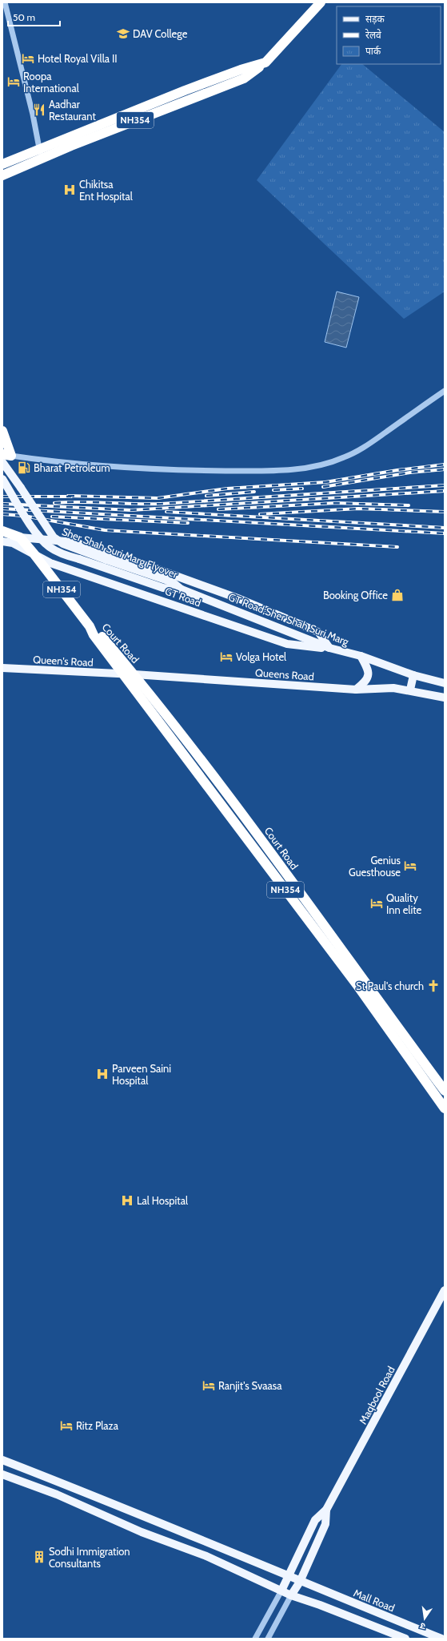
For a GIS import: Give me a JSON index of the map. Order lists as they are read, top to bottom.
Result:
{
  "streets": {
    "highway": ["NH354", "Court Road"],
    "main road": [
      "Sher Shah Suri Marg Flyover",
      "GT Road",
      "GT Road;Sher Shah Suri Marg",
      "Queen's Road",
      "Queens Road",
      "Maqbool Road",
      "Mall Road"
    ]
  },
  "crossings": [
    ["NH354", "GT Road"],
    ["NH354", "Court Road"],
    ["NH354", "Queen's Road"],
    ["NH354", "Queens Road"],
    ["Sher Shah Suri Marg Flyover", "GT Road;Sher Shah Suri Marg"],
    ["GT Road", "GT Road;Sher Shah Suri Marg"],
    ["Court Road", "Queen's Road"],
    ["Court Road", "Queens Road"],
    ["Queen's Road", "Queens Road"],
    ["Maqbool Road", "Mall Road"]
  ],
  "places": {
    "school or university": ["DAV College"],
    "hotel": [
      "Hotel Royal Villa II",
      "Roopa International",
      "Volga Hotel",
      "Genius Guesthouse",
      "Quality Inn elite",
      "Ranjit's Svaasa",
      "Ritz Plaza"
    ],
    "restaurant": ["Aadhar Restaurant"],
    "hospital": ["Chikitsa Ent Hospital", "Parveen Saini Hospital", "Lal Hospital"],
    "fuel station": ["Bharat Petroleum"],
    "shop": ["Booking Office"],
    "church": ["St Paul's church"],
    "building": ["Sodhi Immigration Consultants"]
  },
  "legend": ["सड़क", "रेलवे", "पार्क"],
  "scale_bar": "50 m",
  "north": "bottom"
}
